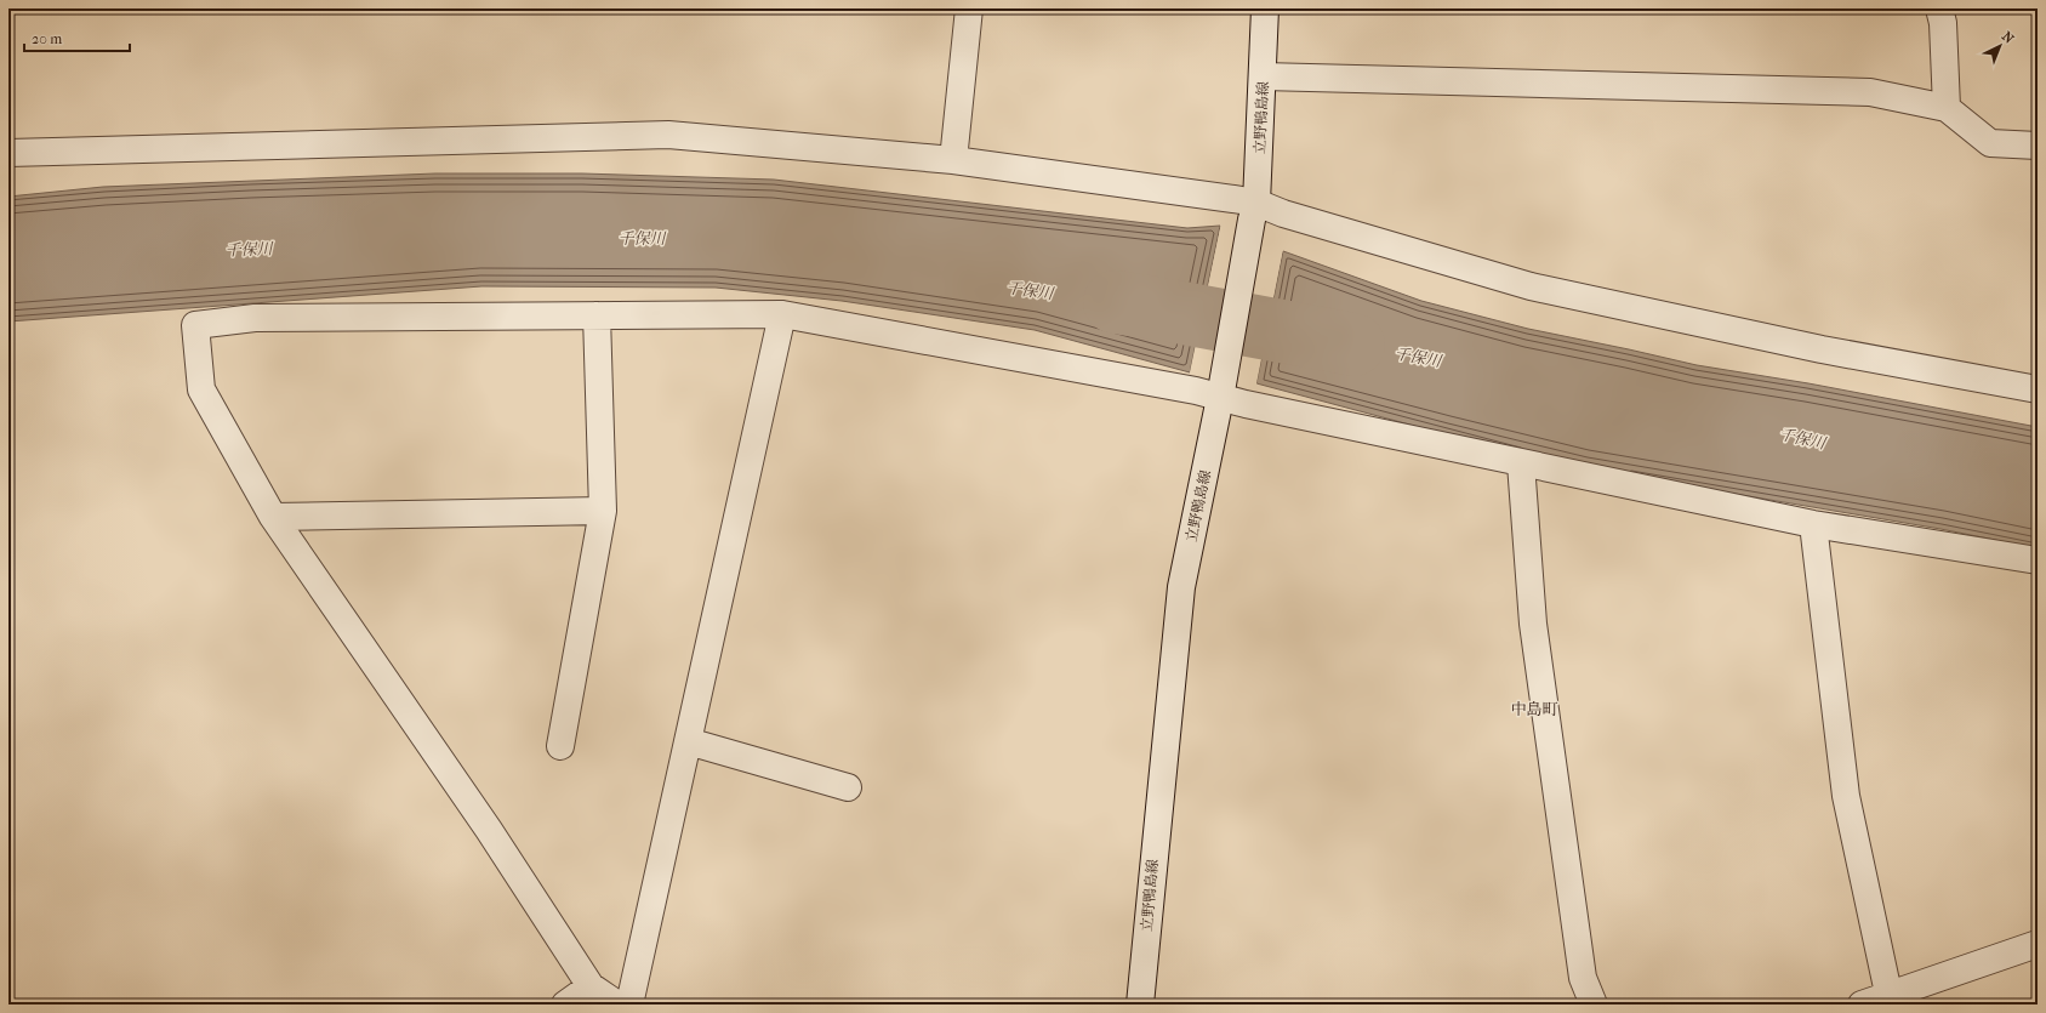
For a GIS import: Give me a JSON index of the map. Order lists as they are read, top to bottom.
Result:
{
  "streets": {
    "street": ["立野鴨島線"]
  },
  "districts": ["中島町"],
  "water": ["千保川"],
  "scale_bar": "20 m",
  "north": "top right"
}
